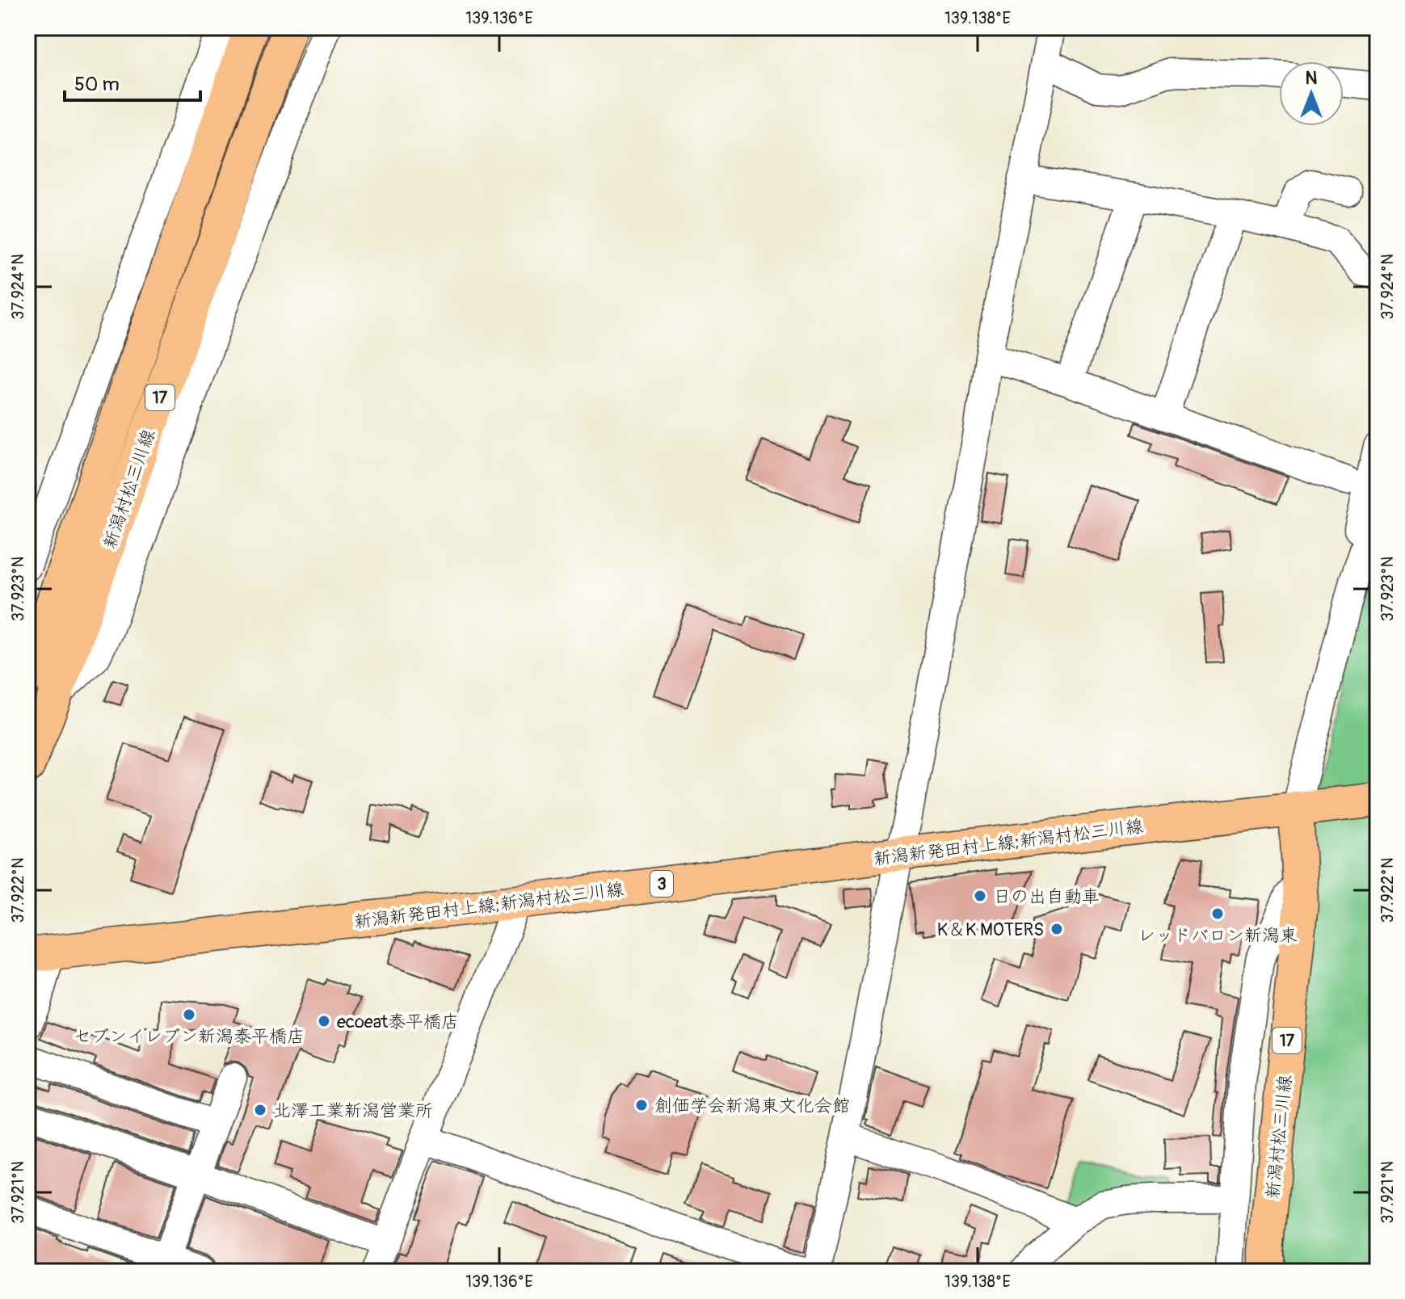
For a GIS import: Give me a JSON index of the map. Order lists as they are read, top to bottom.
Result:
{
  "streets": {
    "main road": [
      "17",
      "新潟村松三川線",
      "新潟新発田村上線;新潟村松三川線",
      "3"
    ]
  },
  "crossings": [
    ["新潟村松三川線", "新潟新発田村上線;新潟村松三川線"],
    ["新潟村松三川線", "3"],
    ["新潟新発田村上線;新潟村松三川線", "3"]
  ],
  "places": [
    "日の出自動車",
    "レッドバロン新潟東",
    "K＆K MOTERS",
    "セブンイレブン新潟泰平橋店",
    "ecoeat泰平橋店",
    "創価学会新潟東文化会館",
    "北澤工業新潟営業所"
  ],
  "scale_bar": "50 m",
  "north": "top",
  "coordinates": [
    "139.136°E",
    "139.138°E",
    "37.924°N",
    "37.923°N",
    "37.922°N",
    "37.921°N"
  ]
}
